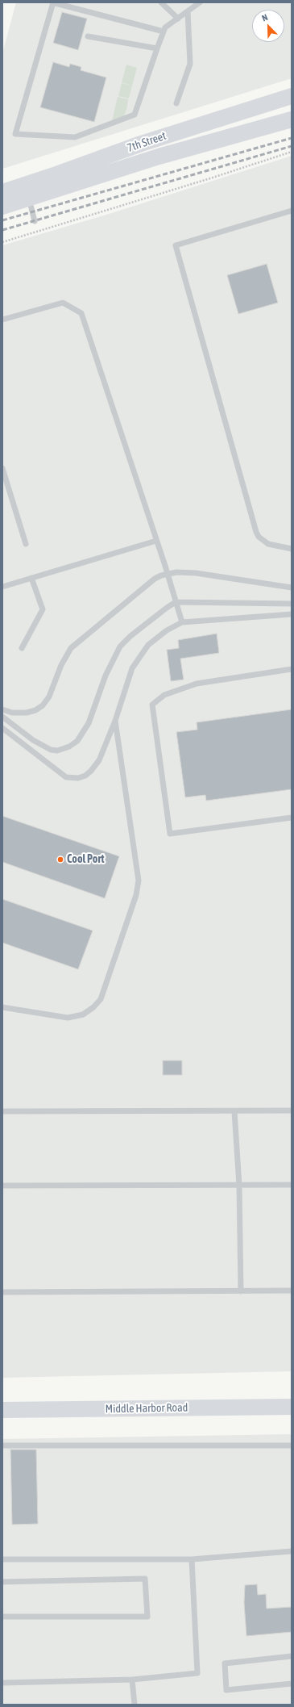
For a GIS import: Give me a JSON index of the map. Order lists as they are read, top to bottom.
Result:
{
  "streets": {
    "main road": ["7th Street", "Middle Harbor Road"]
  },
  "places": ["Cool Port"],
  "north": "top left"
}
